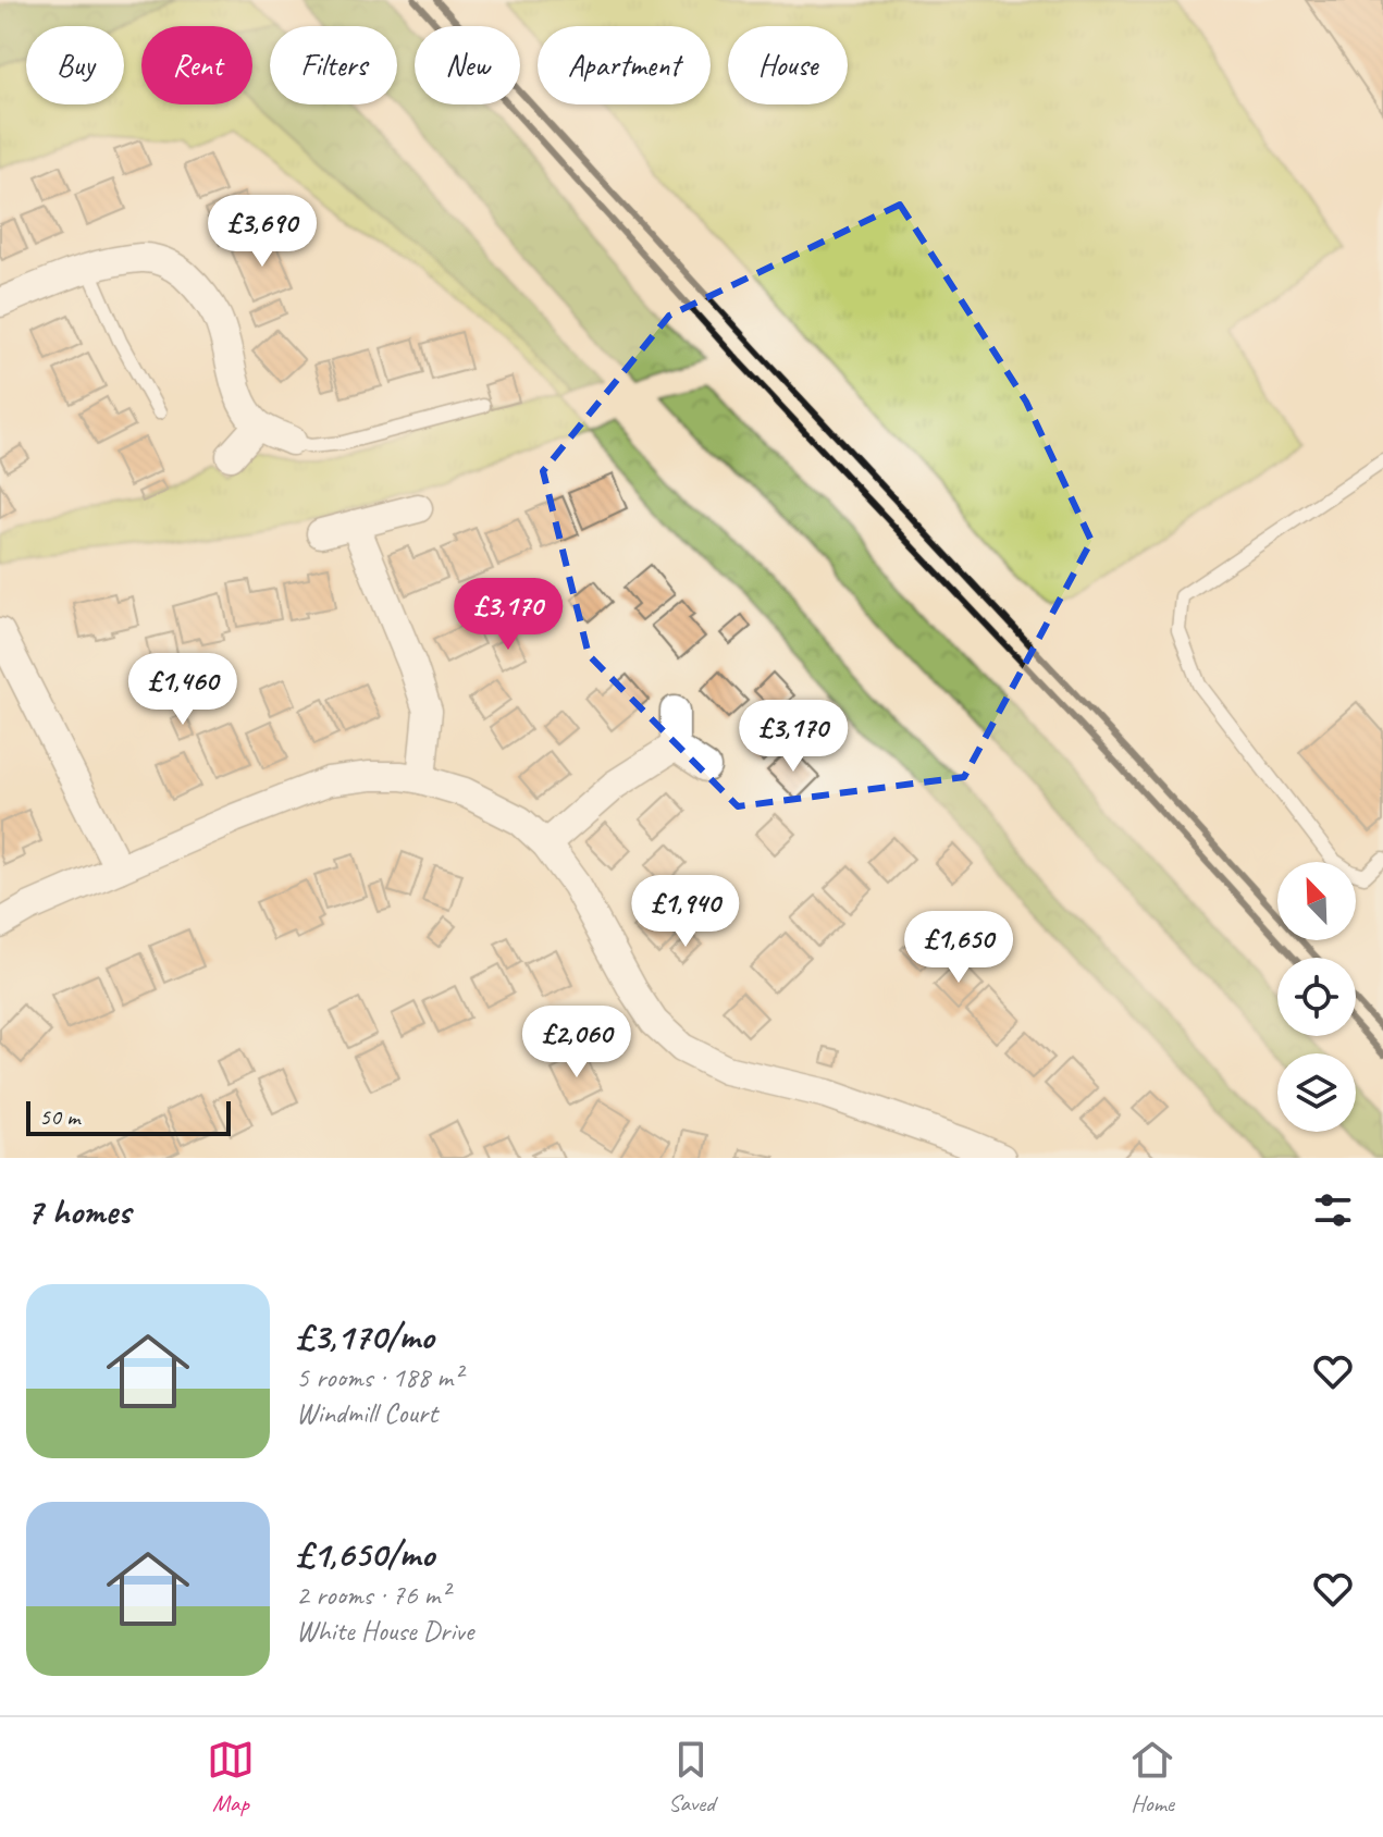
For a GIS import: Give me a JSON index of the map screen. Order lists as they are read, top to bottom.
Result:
{
  "scale_bar": "50 m",
  "north": "top left",
  "page": {
    "chip": [
      "Buy",
      "Rent",
      "Filters",
      "New",
      "Apartment",
      "House"
    ],
    "price": [
      "£3,690",
      "£3,170",
      "£1,460",
      "£3,170",
      "£1,940",
      "£1,650",
      "£2,060"
    ],
    "scale": "50 m",
    "heading": "7 homes",
    "list": [
      {
        "name": "£3,170/mo",
        "note": "5 rooms · 188 m² · Windmill Court"
      },
      {
        "name": "£1,650/mo",
        "note": "2 rooms · 76 m² · White House Drive"
      }
    ],
    "tabs": ["Map", "Saved", "Home"]
  }
}
